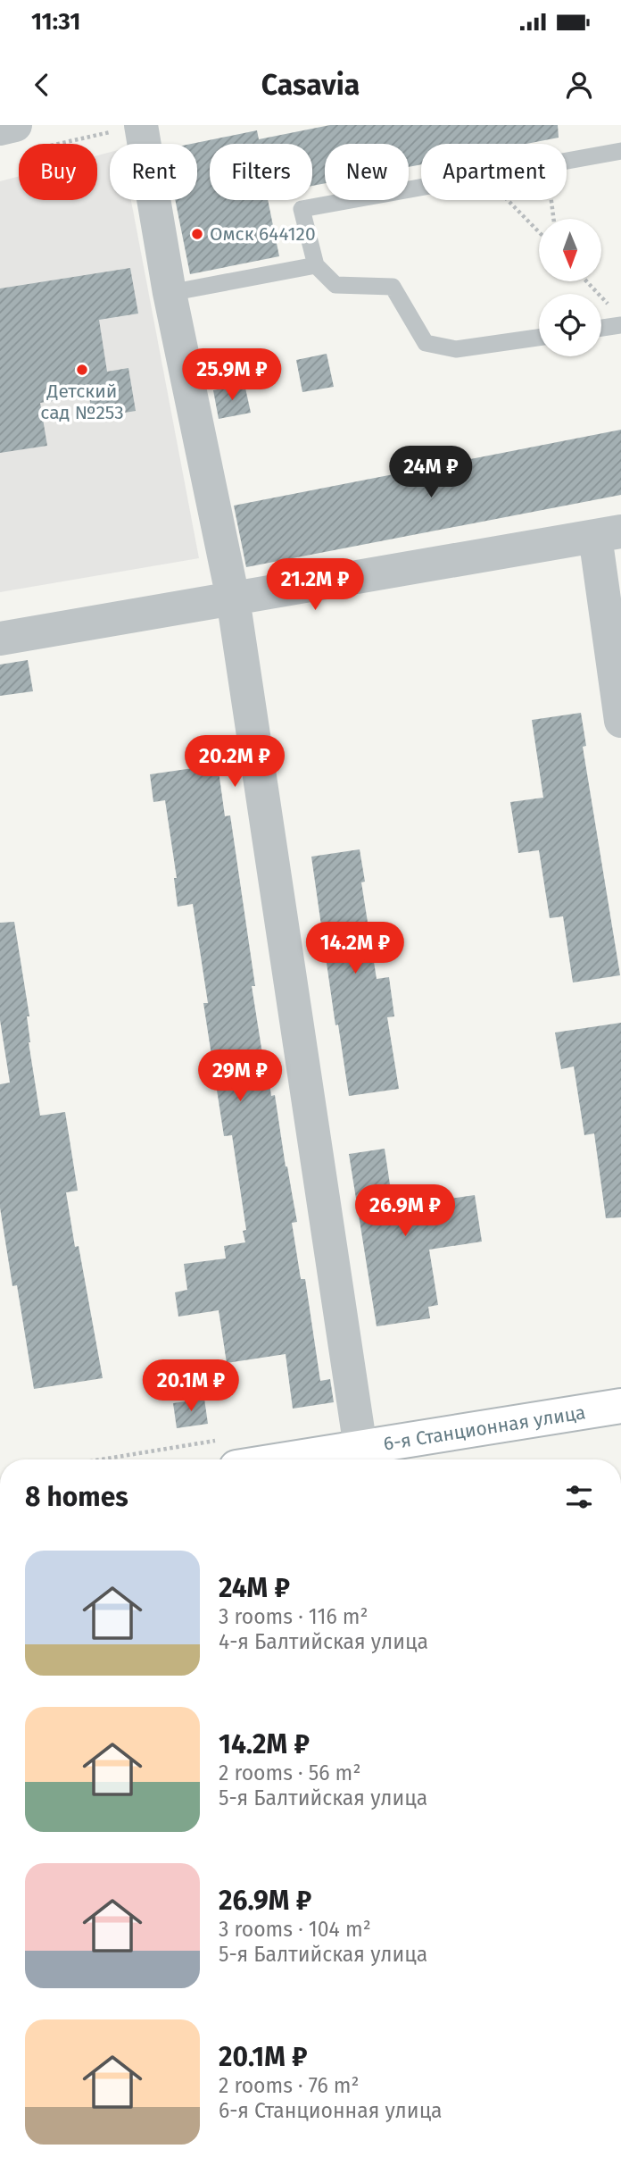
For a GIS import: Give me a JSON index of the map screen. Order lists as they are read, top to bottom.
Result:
{
  "streets": {
    "main road": ["6-я Станционная улица"]
  },
  "places": ["Омск 644120", "Детский сад №253"],
  "north": "bottom",
  "page": {
    "status": "11:31",
    "header": "Casavia",
    "chip": [
      "Buy",
      "Rent",
      "Filters",
      "New",
      "Apartment"
    ],
    "price": [
      "25.9M ₽",
      "24M ₽",
      "21.2M ₽",
      "20.2M ₽",
      "14.2M ₽",
      "29M ₽",
      "26.9M ₽",
      "20.1M ₽"
    ],
    "heading": "8 homes",
    "list": [
      {
        "name": "24M ₽",
        "note": "3 rooms · 116 m² · 4-я Балтийская улица"
      },
      {
        "name": "14.2M ₽",
        "note": "2 rooms · 56 m² · 5-я Балтийская улица"
      },
      {
        "name": "26.9M ₽",
        "note": "3 rooms · 104 m² · 5-я Балтийская улица"
      },
      {
        "name": "20.1M ₽",
        "note": "2 rooms · 76 m² · 6-я Станционная улица"
      }
    ]
  }
}
